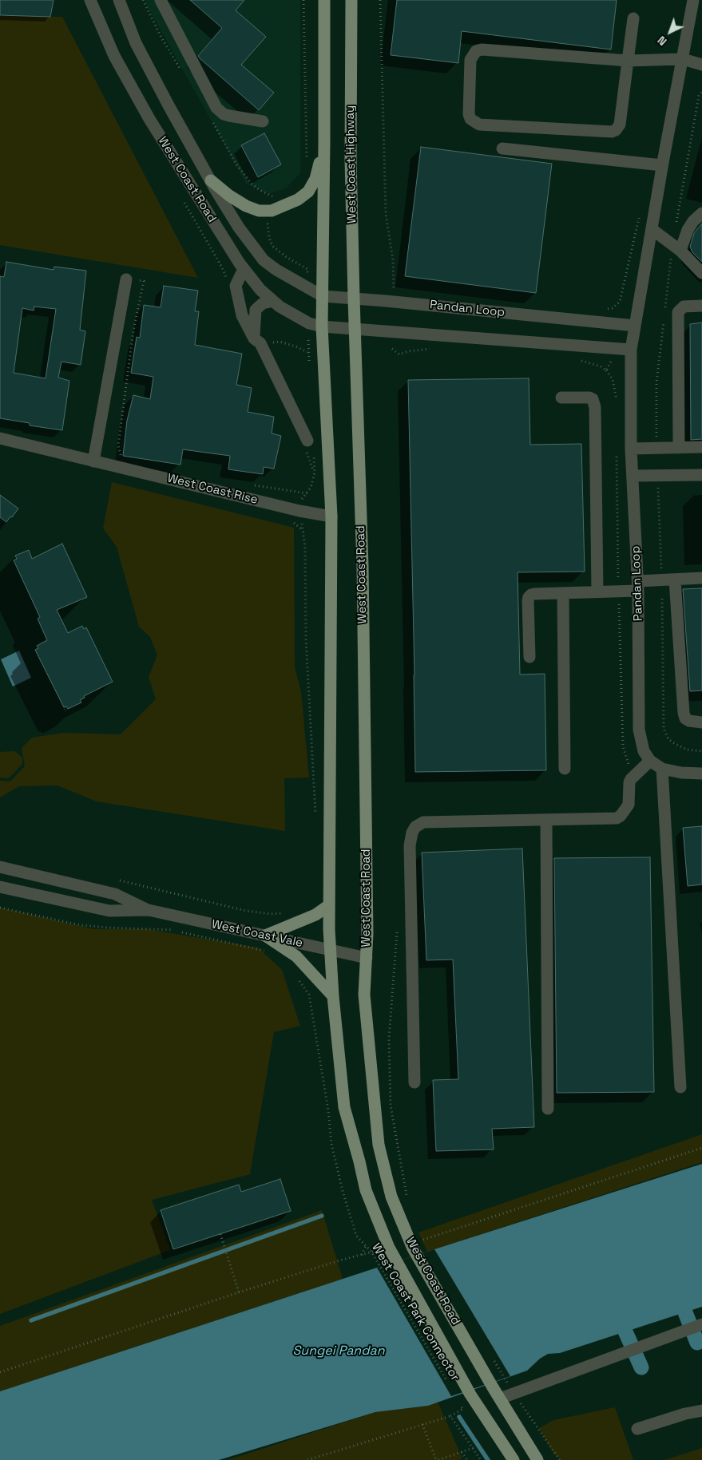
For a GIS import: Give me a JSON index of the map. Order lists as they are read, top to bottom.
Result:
{
  "streets": {
    "main road": ["West Coast Highway", "West Coast Road"],
    "street": ["Pandan Loop", "West Coast Rise", "West Coast Vale"],
    "path": ["West Coast Park Connector"]
  },
  "crossings": [
    ["West Coast Highway", "West Coast Road"],
    ["West Coast Highway", "Pandan Loop"],
    ["West Coast Road", "Pandan Loop"],
    ["West Coast Road", "West Coast Rise"],
    ["West Coast Road", "West Coast Vale"]
  ],
  "water": ["Sungei Pandan"],
  "north": "bottom left"
}
